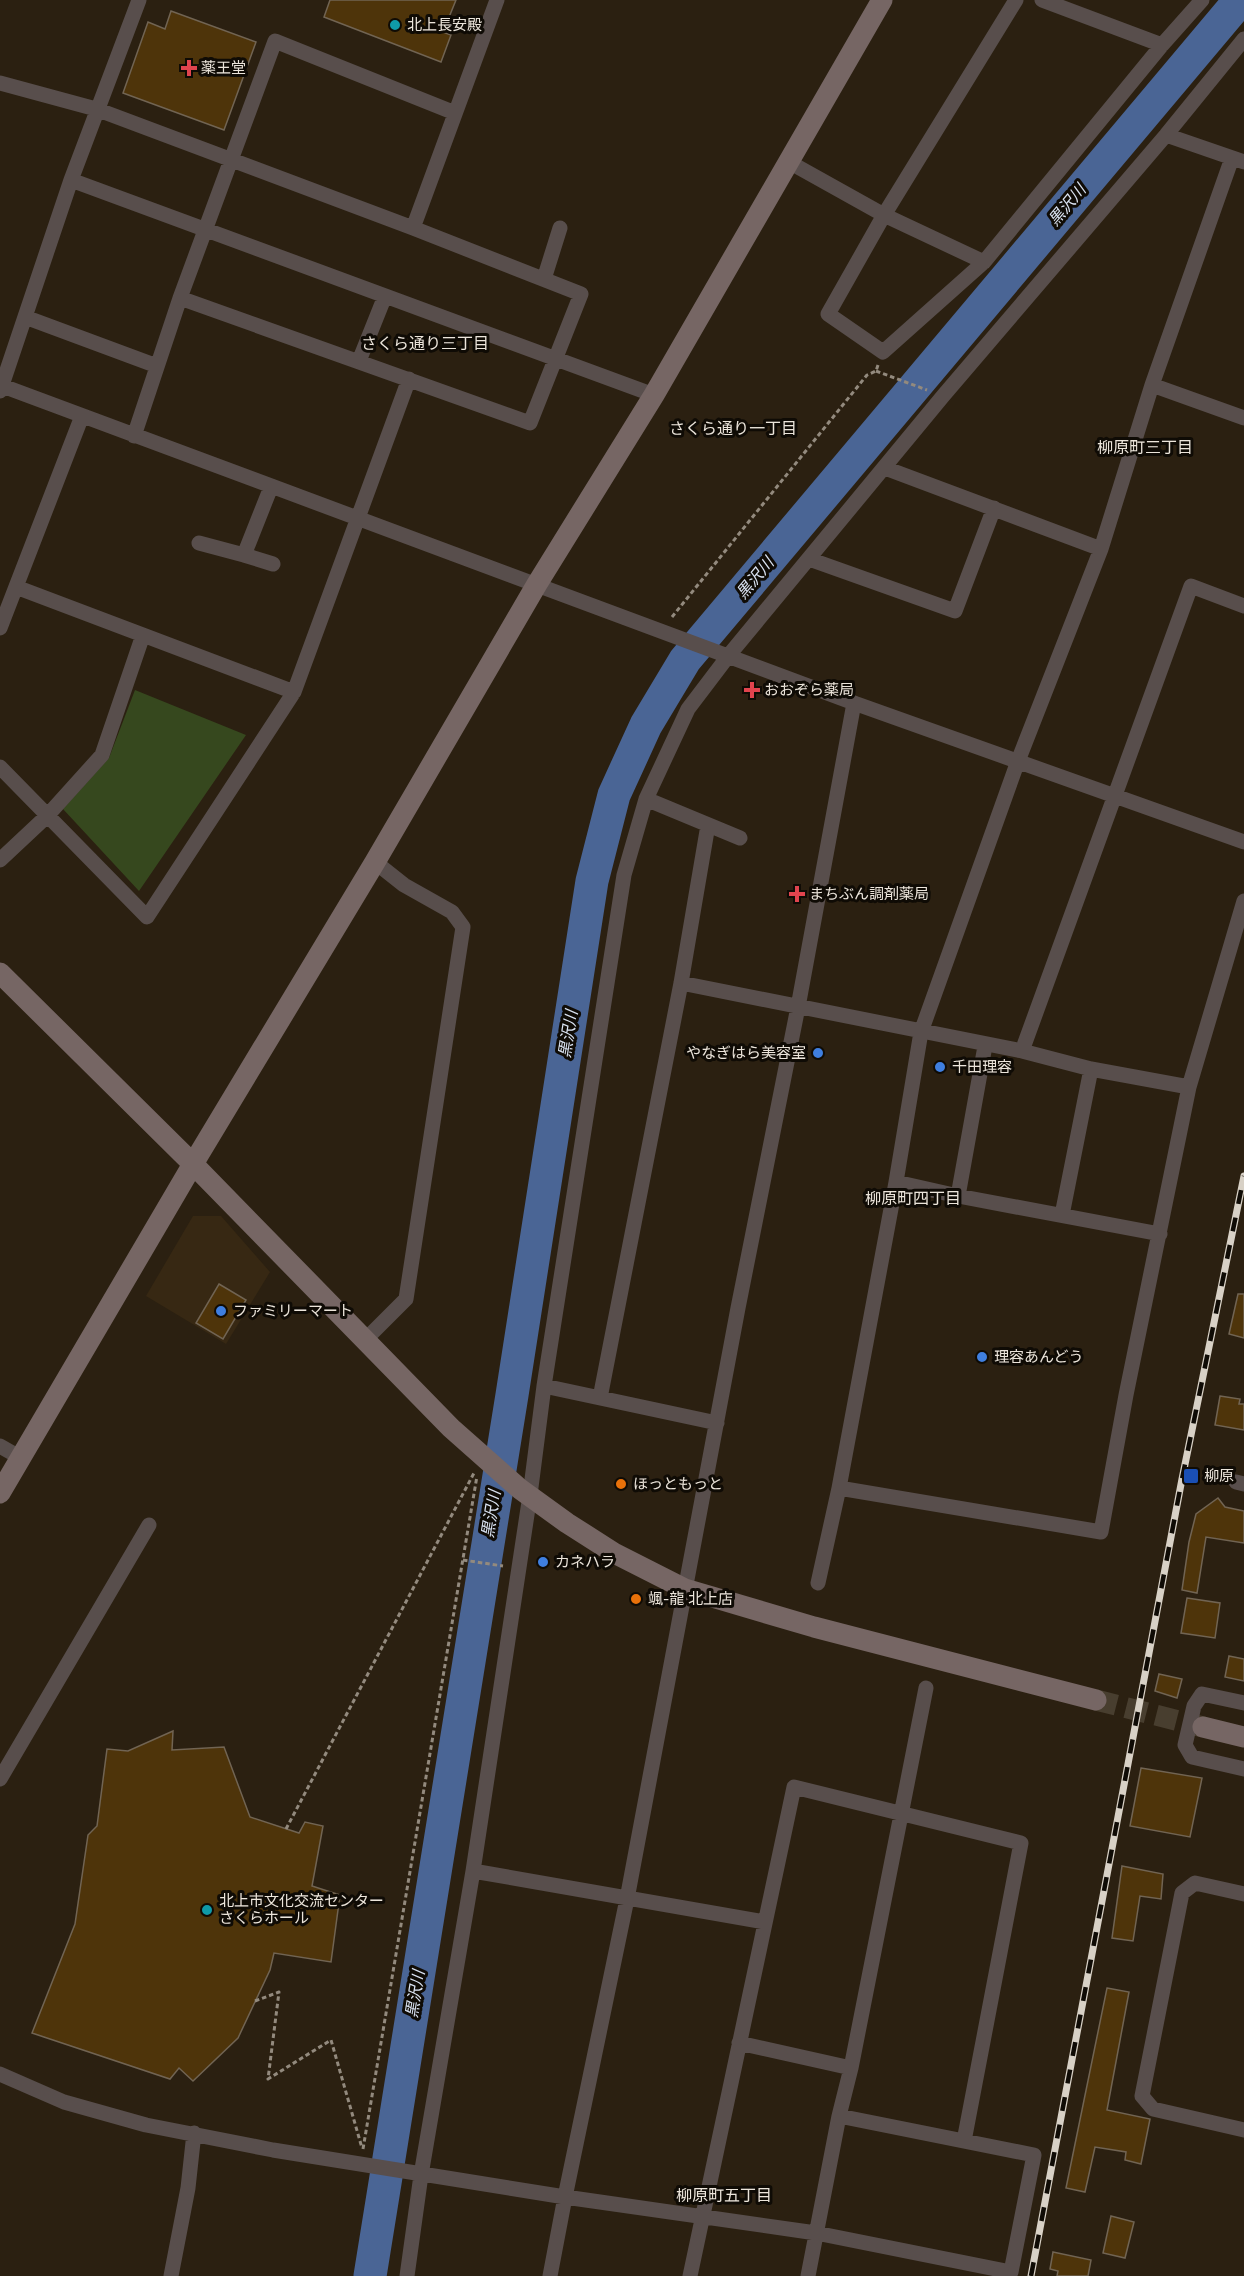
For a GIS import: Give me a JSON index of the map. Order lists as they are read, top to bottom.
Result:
{
  "districts": [
    "さくら通り三丁目",
    "さくら通り一丁目",
    "柳原町三丁目",
    "柳原町四丁目",
    "柳原町五丁目"
  ],
  "water": ["黒沢川"],
  "places": {
    "other": [
      "北上長安殿",
      "やなぎはら美容室",
      "千田理容",
      "ファミリーマート",
      "理容あんどう",
      "ほっともっと",
      "カネハラ",
      "颯-龍 北上店",
      "北上市文化交流センター さくらホール"
    ],
    "health": ["薬王堂", "おおぞら薬局", "まちぶん調剤薬局"],
    "transit": ["柳原"]
  }
}
